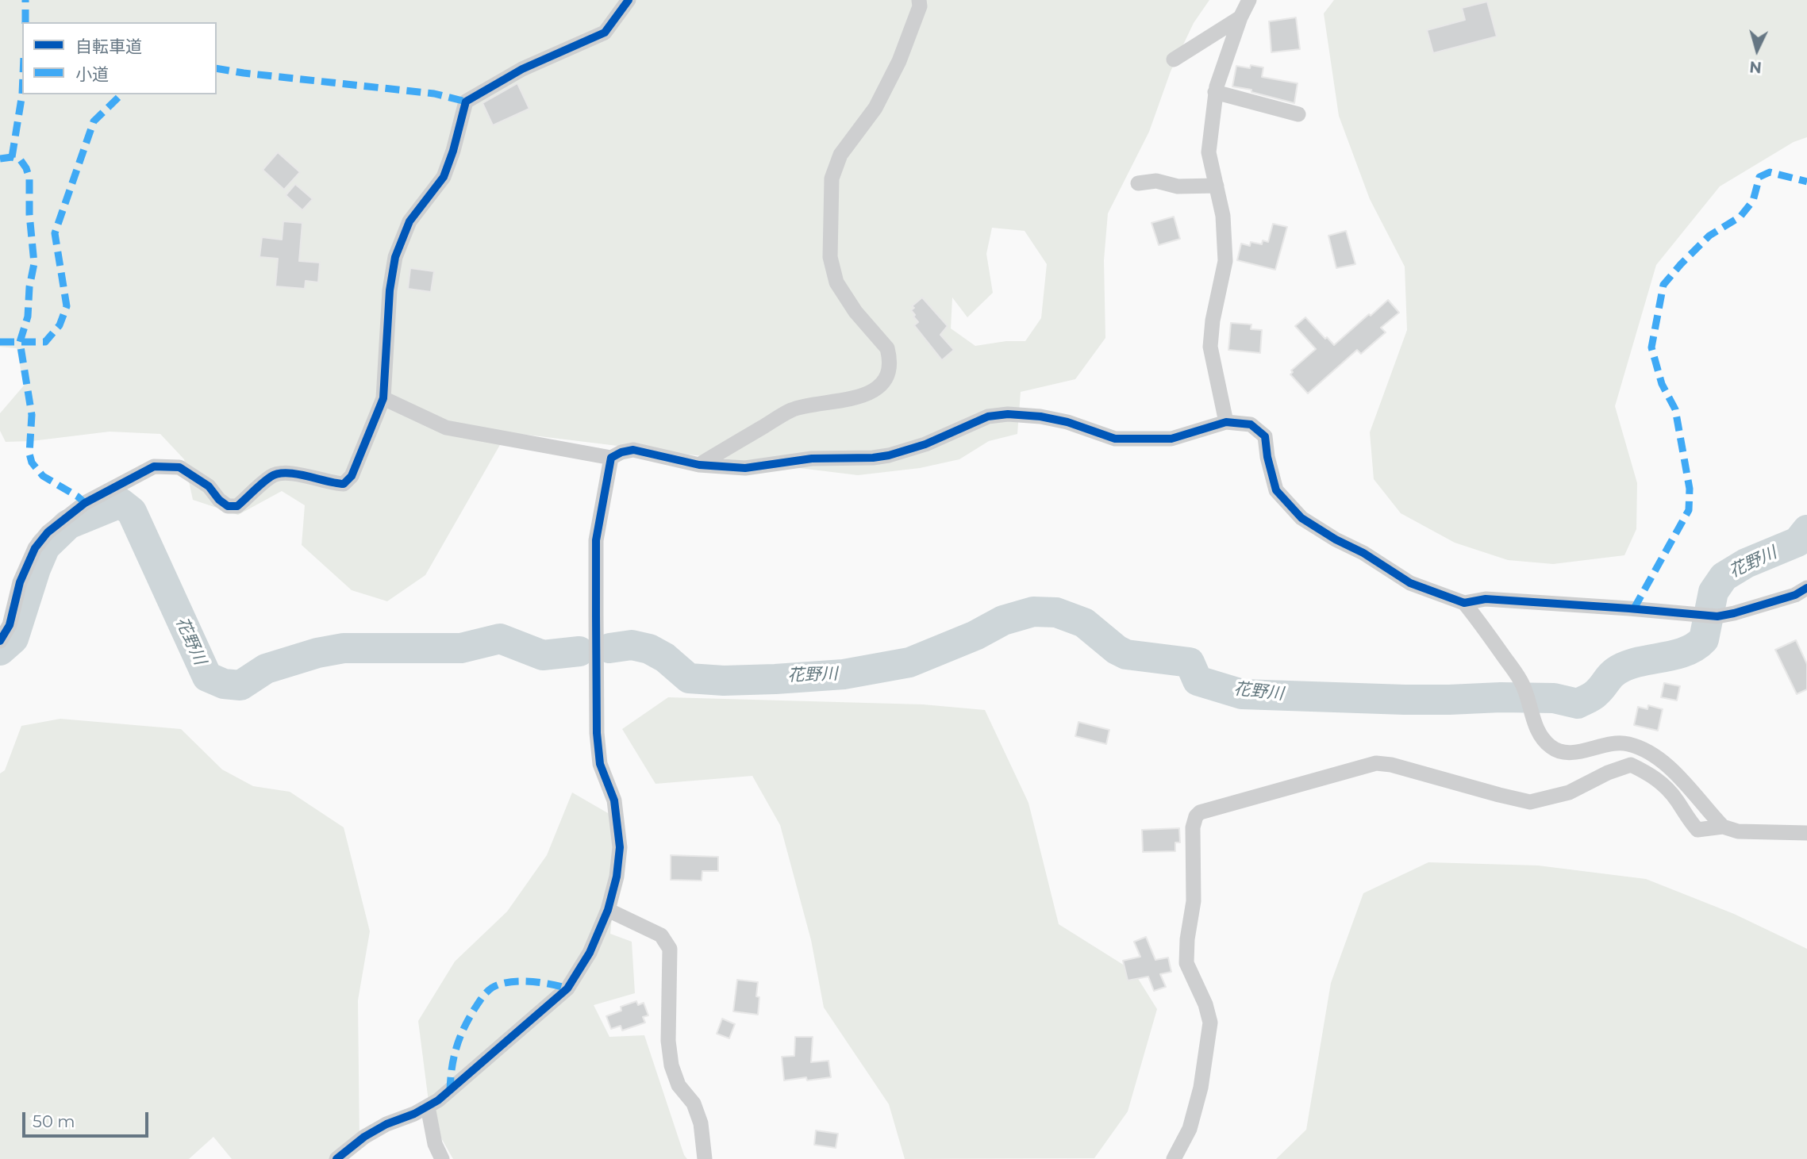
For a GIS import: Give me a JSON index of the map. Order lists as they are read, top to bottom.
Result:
{
  "water": ["花野川"],
  "legend": ["自転車道", "小道"],
  "scale_bar": "50 m",
  "north": "bottom"
}
